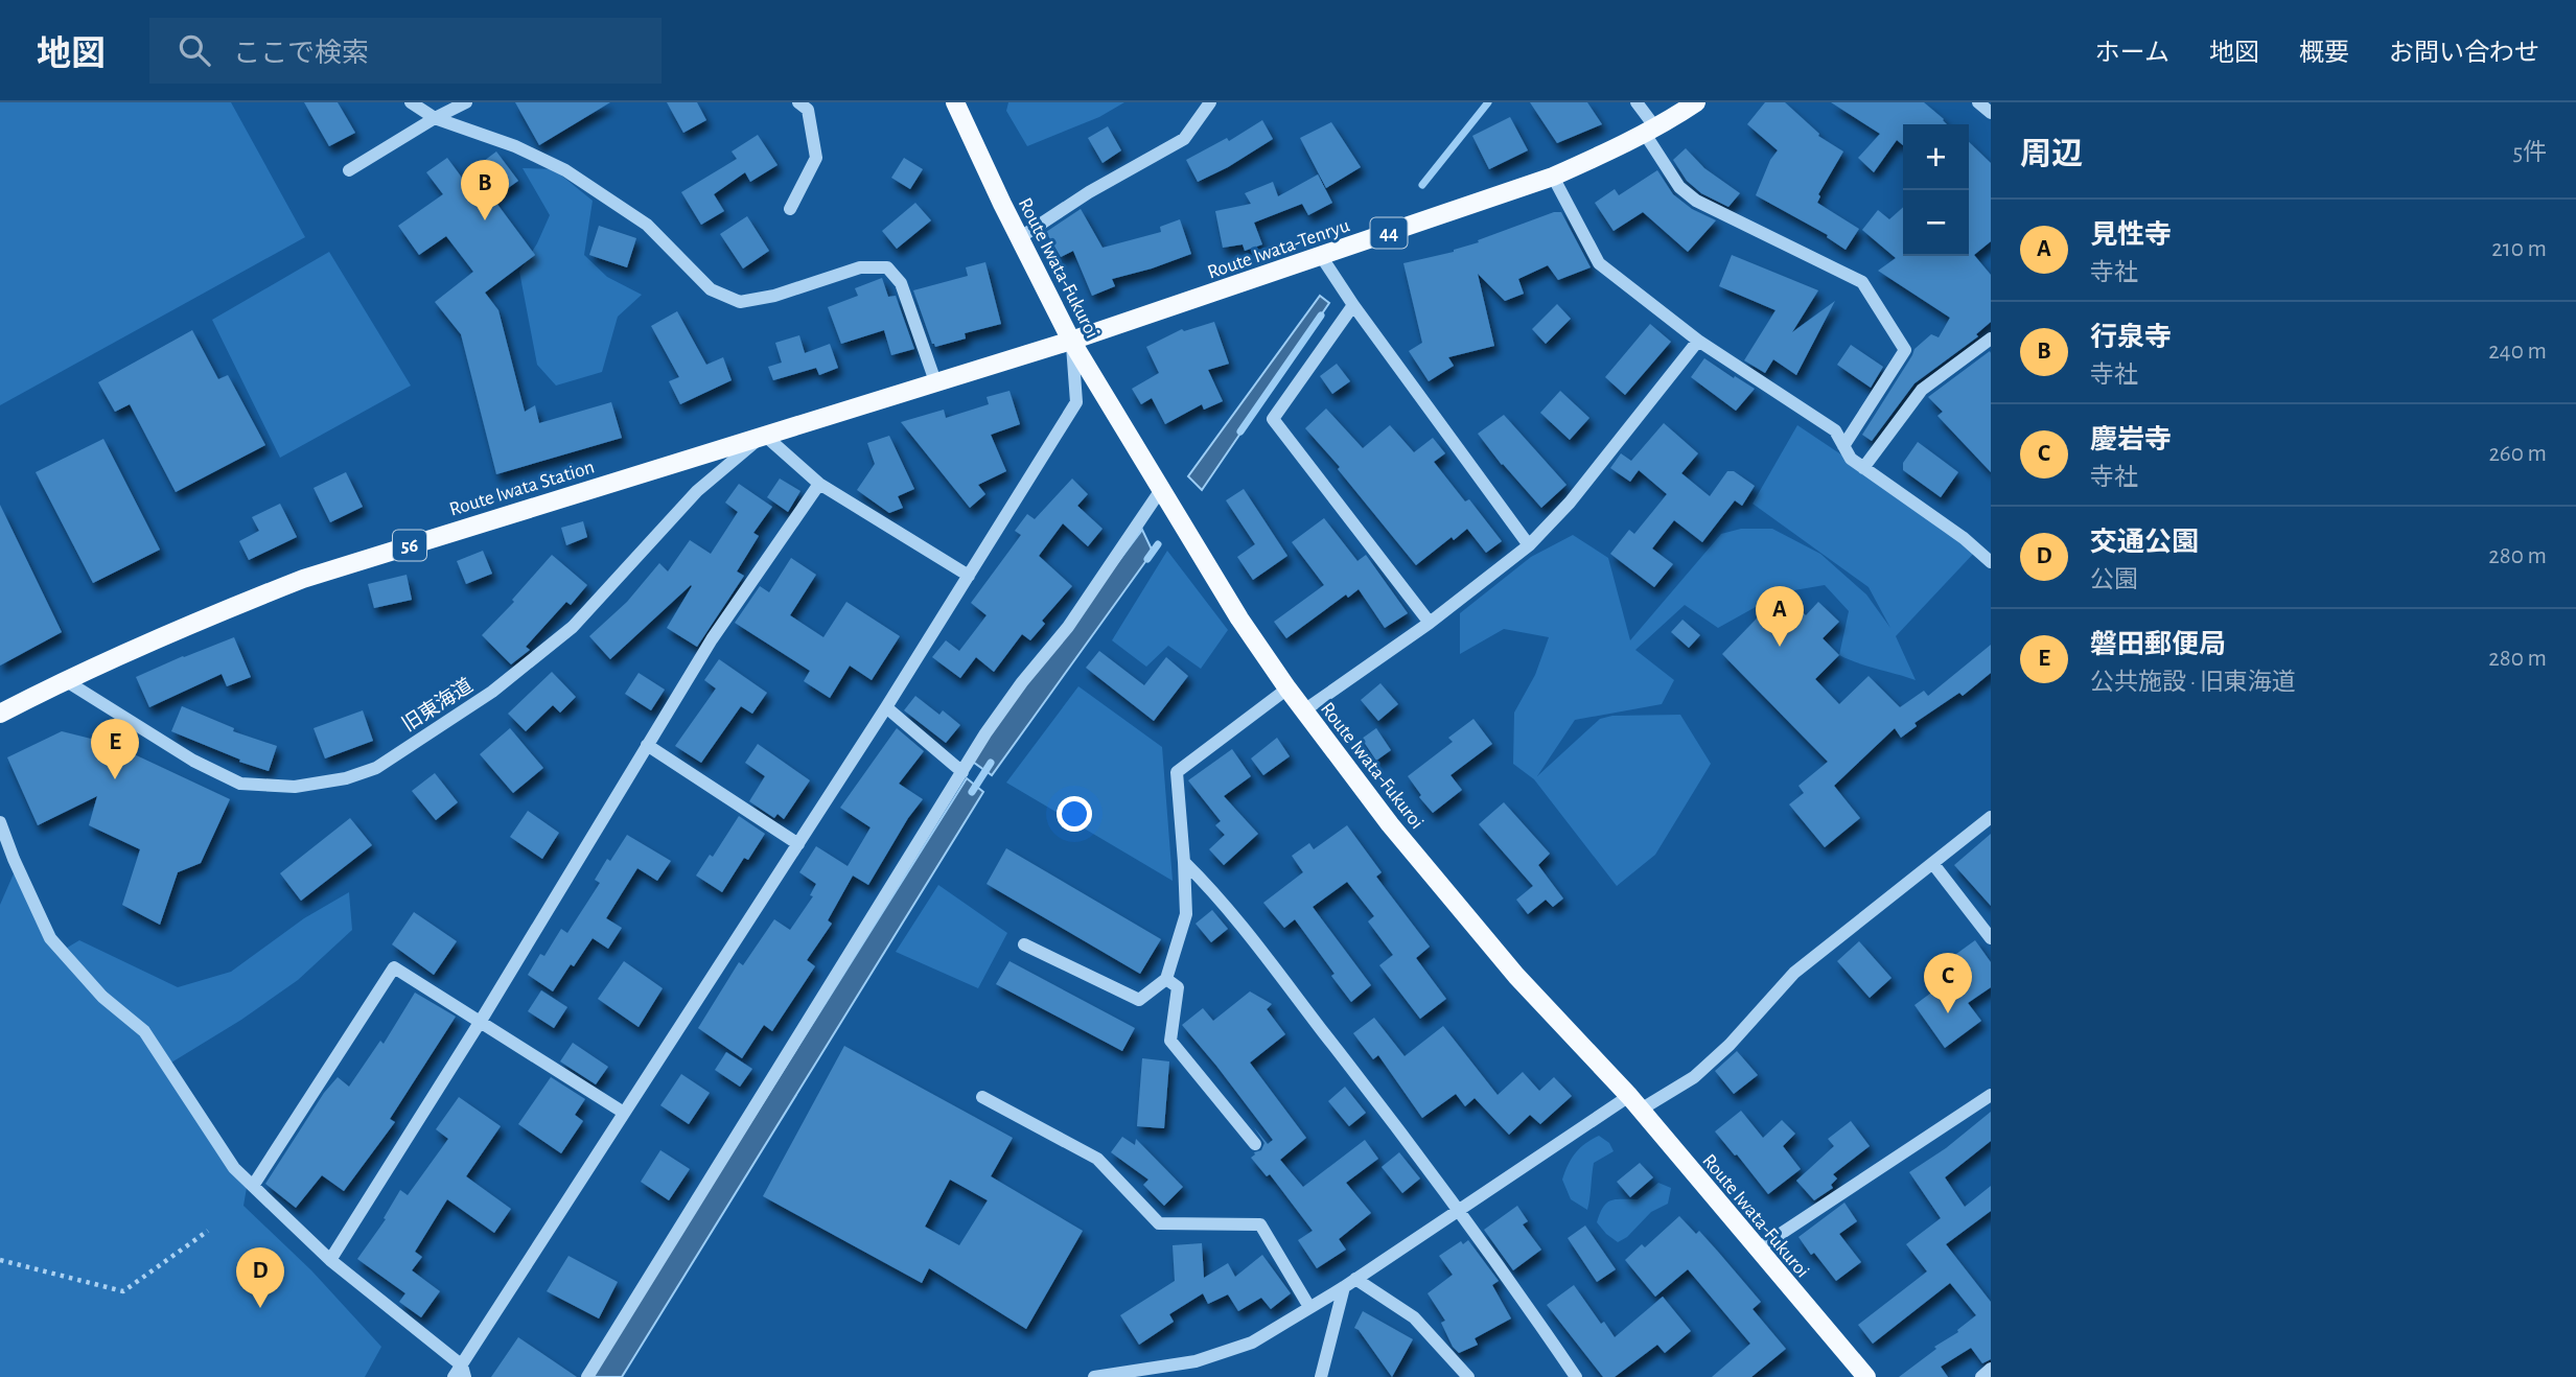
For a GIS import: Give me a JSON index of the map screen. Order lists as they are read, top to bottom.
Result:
{
  "streets": {
    "main road": [
      "44",
      "Route Iwata-Tenryu",
      "Route Iwata-Fukuroi",
      "Route Iwata Station",
      "56"
    ],
    "street": ["旧東海道"]
  },
  "crossings": [
    ["Route Iwata-Tenryu", "Route Iwata-Fukuroi"],
    ["Route Iwata-Tenryu", "Route Iwata Station"],
    ["Route Iwata-Fukuroi", "Route Iwata Station"],
    ["Route Iwata Station", "旧東海道"]
  ],
  "page": {
    "header": "地図",
    "search": "ここで検索",
    "nav": [
      "ホーム",
      "地図",
      "概要",
      "お問い合わせ"
    ],
    "heading": ["周辺", "5件"],
    "map_buttons": ["+", "−"],
    "pins": [
      "B",
      "A",
      "E",
      "C",
      "D"
    ],
    "list": [
      {
        "mark": "A",
        "name": "見性寺",
        "note": "寺社",
        "value": "210 m"
      },
      {
        "mark": "B",
        "name": "行泉寺",
        "note": "寺社",
        "value": "240 m"
      },
      {
        "mark": "C",
        "name": "慶岩寺",
        "note": "寺社",
        "value": "260 m"
      },
      {
        "mark": "D",
        "name": "交通公園",
        "note": "公園",
        "value": "280 m"
      },
      {
        "mark": "E",
        "name": "磐田郵便局",
        "note": "公共施設 · 旧東海道",
        "value": "280 m"
      }
    ]
  }
}
